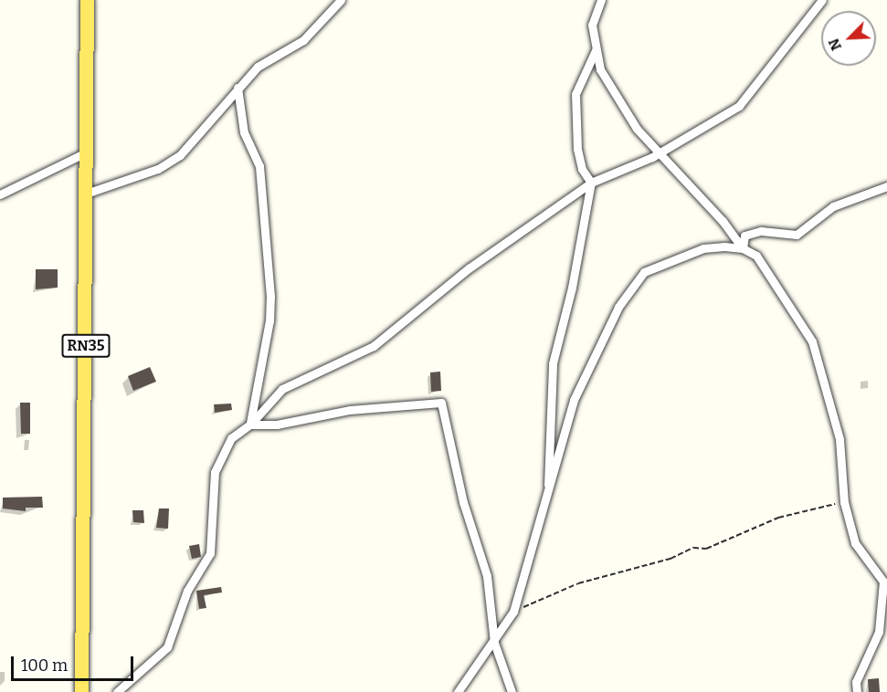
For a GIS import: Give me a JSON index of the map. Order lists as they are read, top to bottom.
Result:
{
  "streets": {
    "main road": ["RN35"]
  },
  "scale_bar": "100 m",
  "north": "bottom left"
}
